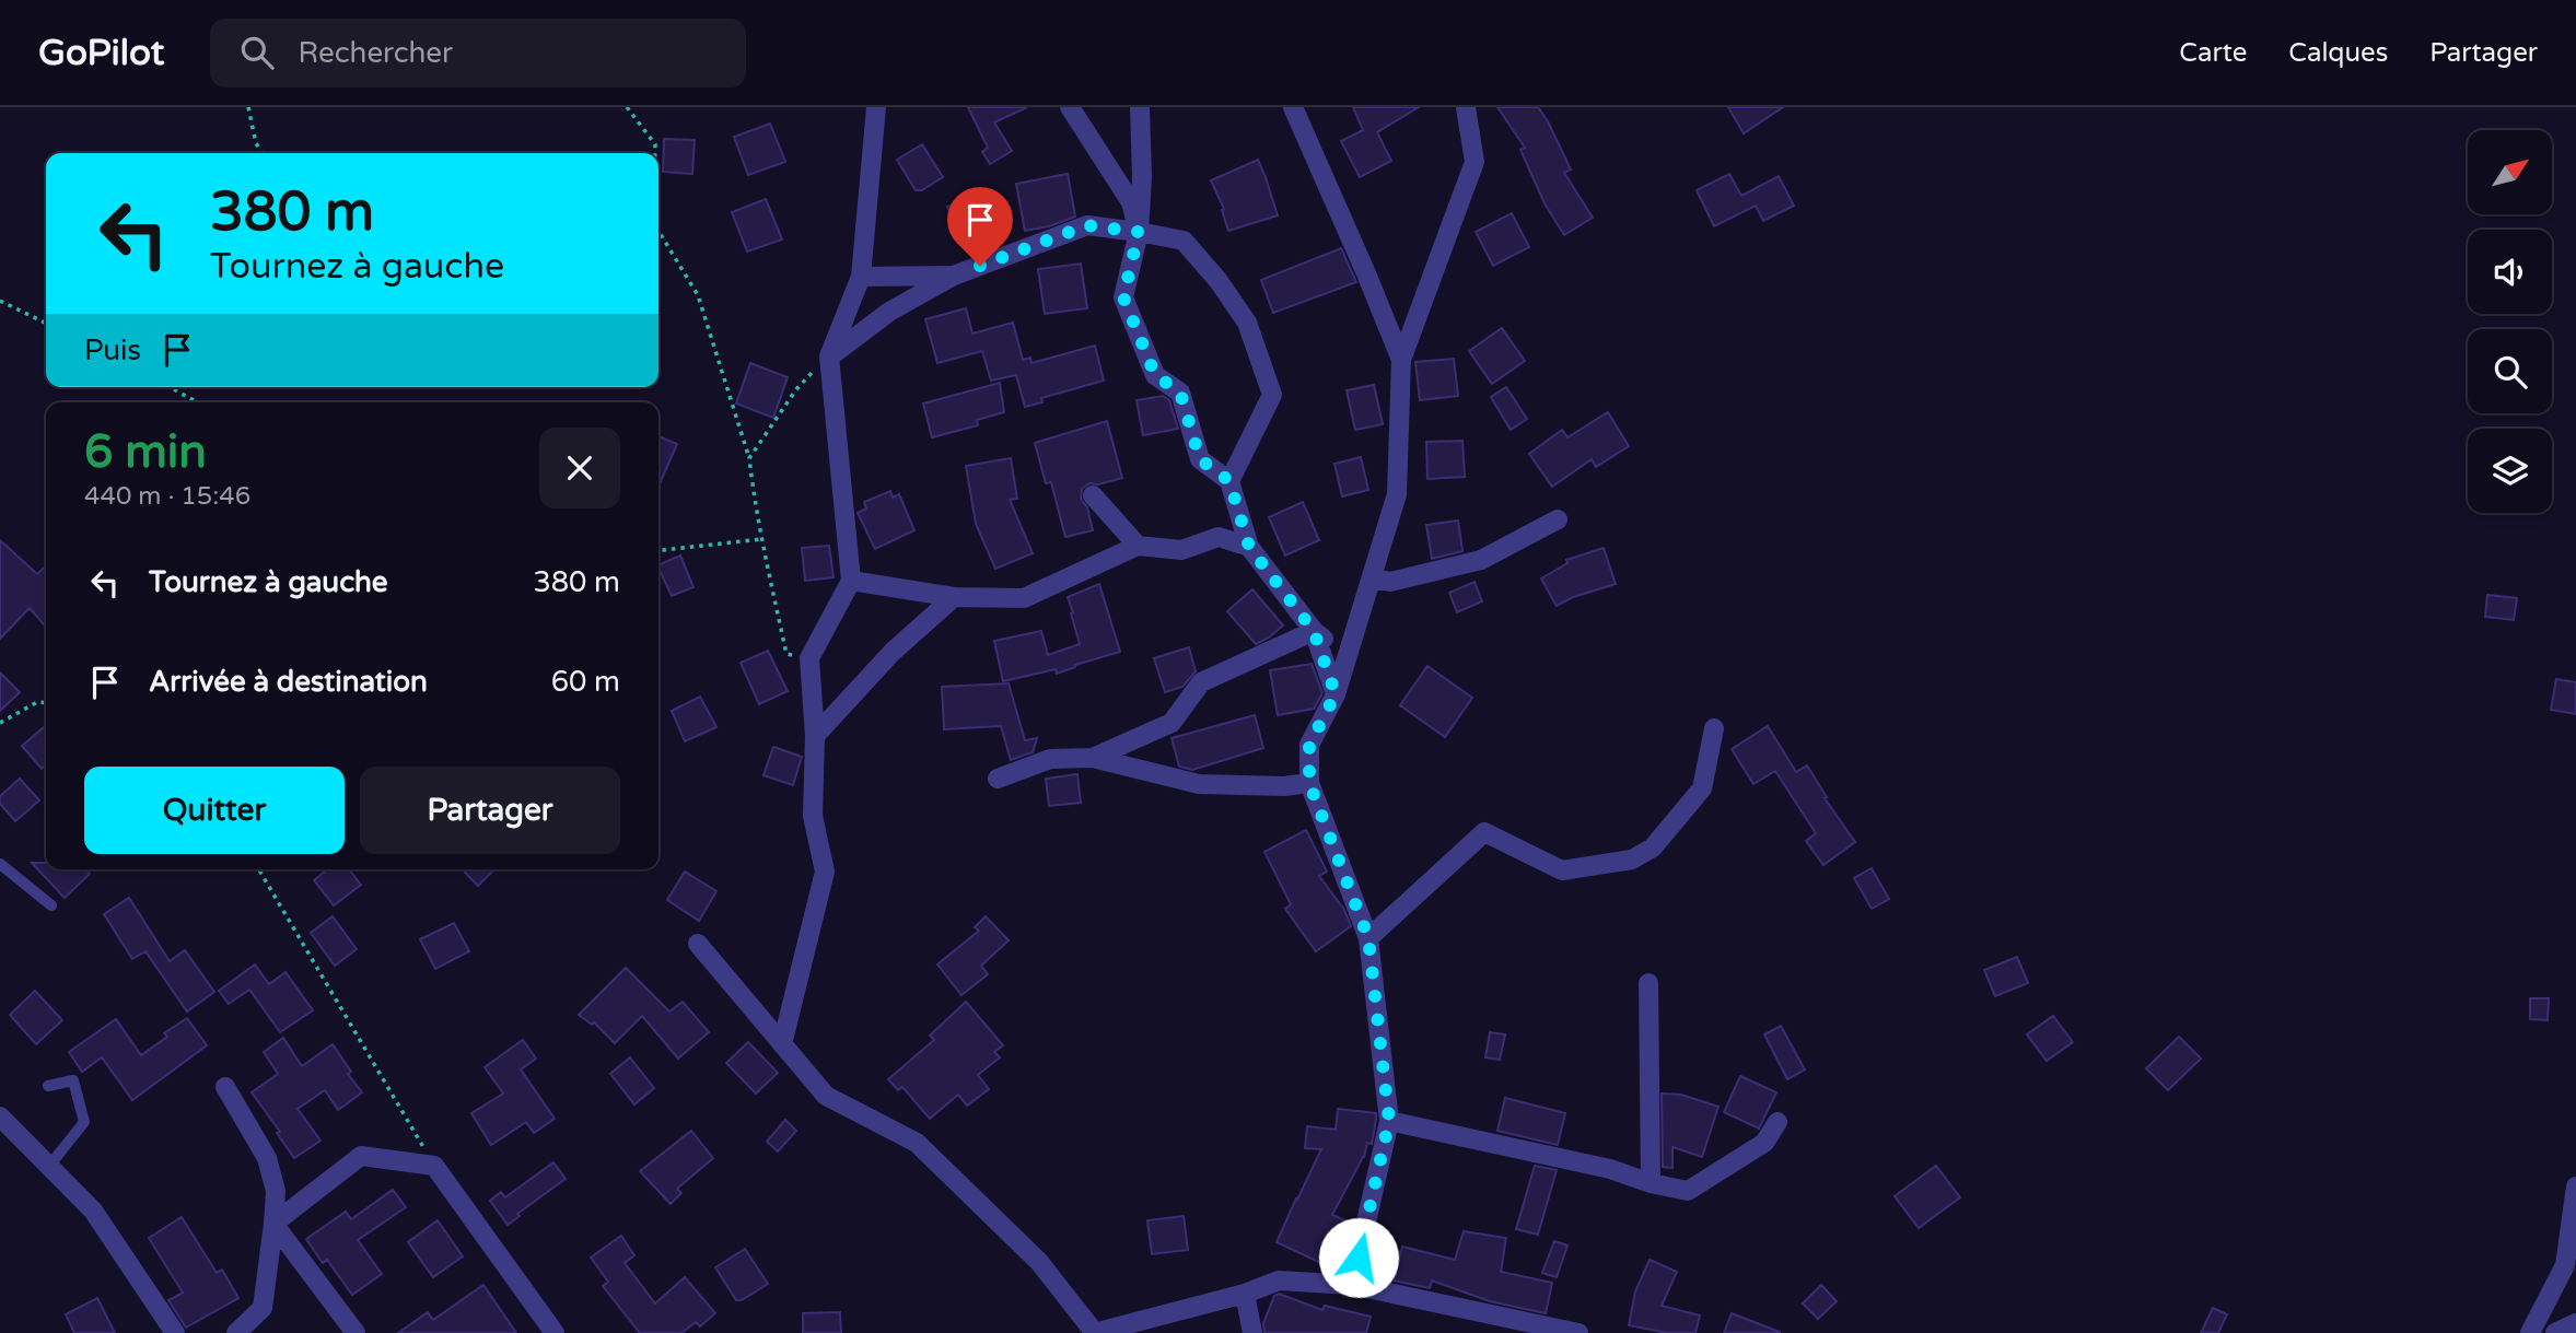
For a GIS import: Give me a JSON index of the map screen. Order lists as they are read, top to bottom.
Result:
{
  "north": "top right",
  "page": {
    "header": "GoPilot",
    "search": "Rechercher",
    "nav": ["Carte", "Calques", "Partager"],
    "turn": ["380 m", "Tournez à gauche"],
    "then": "Puis",
    "heading": ["6 min", "440 m · 15:46"],
    "list": [
      {
        "name": "Tournez à gauche",
        "value": "380 m"
      },
      {
        "name": "Arrivée à destination",
        "value": "60 m"
      }
    ],
    "buttons": ["Quitter", "Partager"]
  }
}
